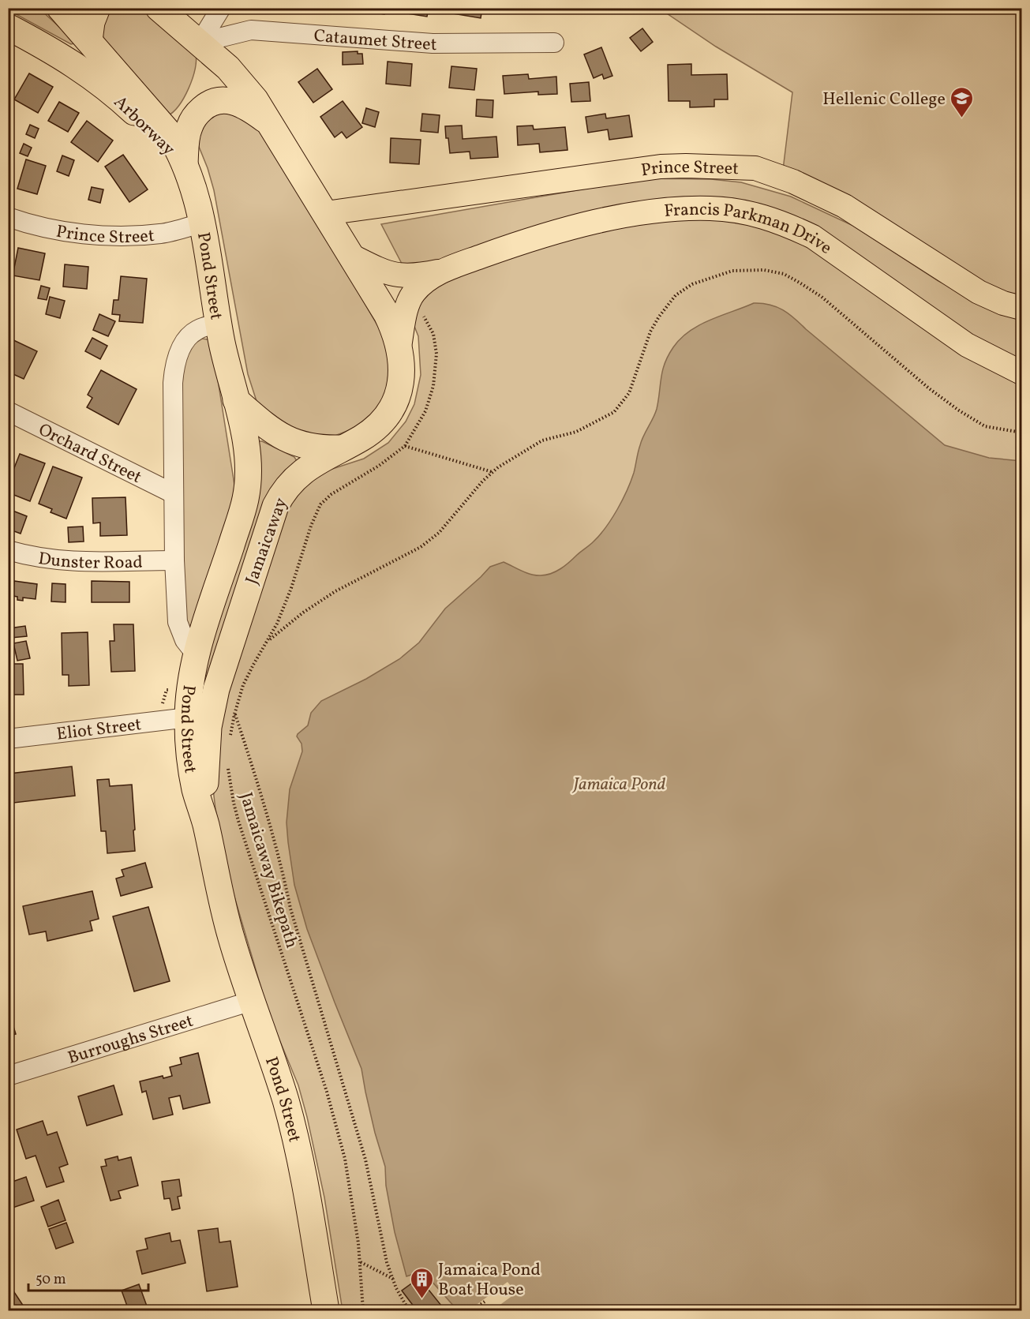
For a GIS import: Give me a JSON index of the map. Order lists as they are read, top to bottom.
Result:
{
  "streets": {
    "highway": ["Arborway", "Pond Street", "Jamaicaway"],
    "main road": ["Prince Street", "Francis Parkman Drive"],
    "street": [
      "Cataumet Street",
      "Orchard Street",
      "Dunster Road",
      "Eliot Street",
      "Burroughs Street"
    ],
    "path": ["Jamaicaway Bikepath"]
  },
  "crossings": [
    ["Arborway", "Pond Street"],
    ["Prince Street", "Pond Street"],
    ["Prince Street", "Jamaicaway"],
    ["Francis Parkman Drive", "Jamaicaway"],
    ["Pond Street", "Orchard Street"],
    ["Pond Street", "Jamaicaway"],
    ["Pond Street", "Dunster Road"],
    ["Pond Street", "Eliot Street"],
    ["Pond Street", "Burroughs Street"]
  ],
  "parks": ["Jamaica Pond"],
  "places": {
    "school or university": ["Hellenic College"],
    "building": ["Jamaica Pond Boat House"]
  },
  "scale_bar": "50 m"
}
